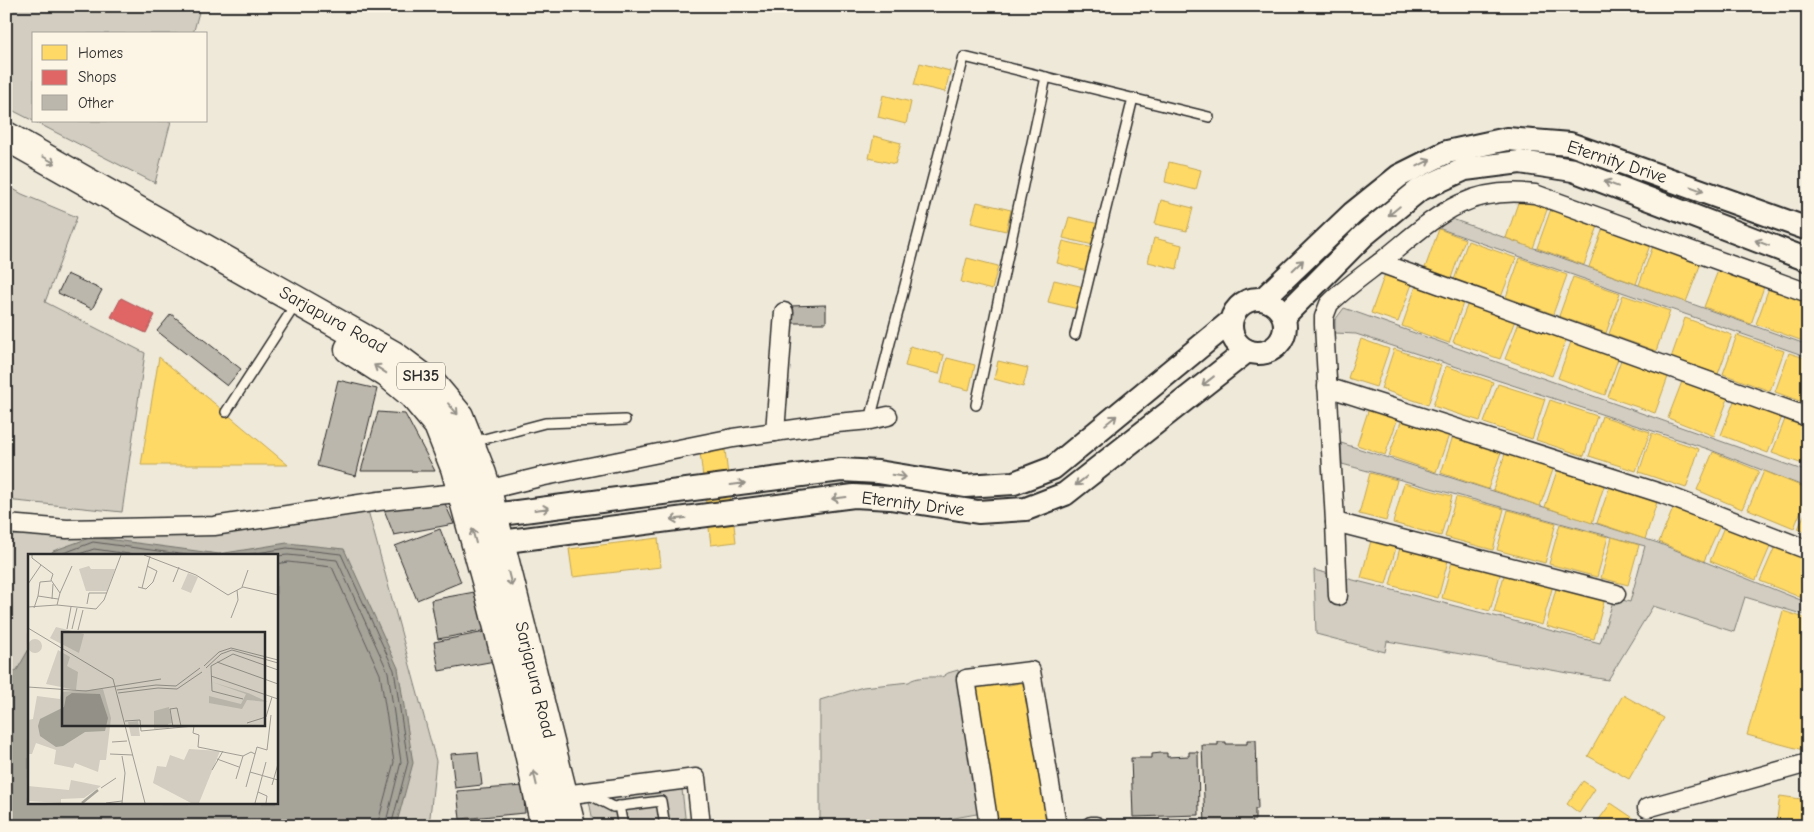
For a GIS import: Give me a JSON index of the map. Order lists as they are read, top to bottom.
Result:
{
  "streets": {
    "main road": ["Sarjapura Road", "SH35"],
    "street": ["Eternity Drive"]
  },
  "crossings": [
    ["Eternity Drive", "Sarjapura Road"]
  ],
  "legend": ["Homes", "Shops", "Other"]
}
